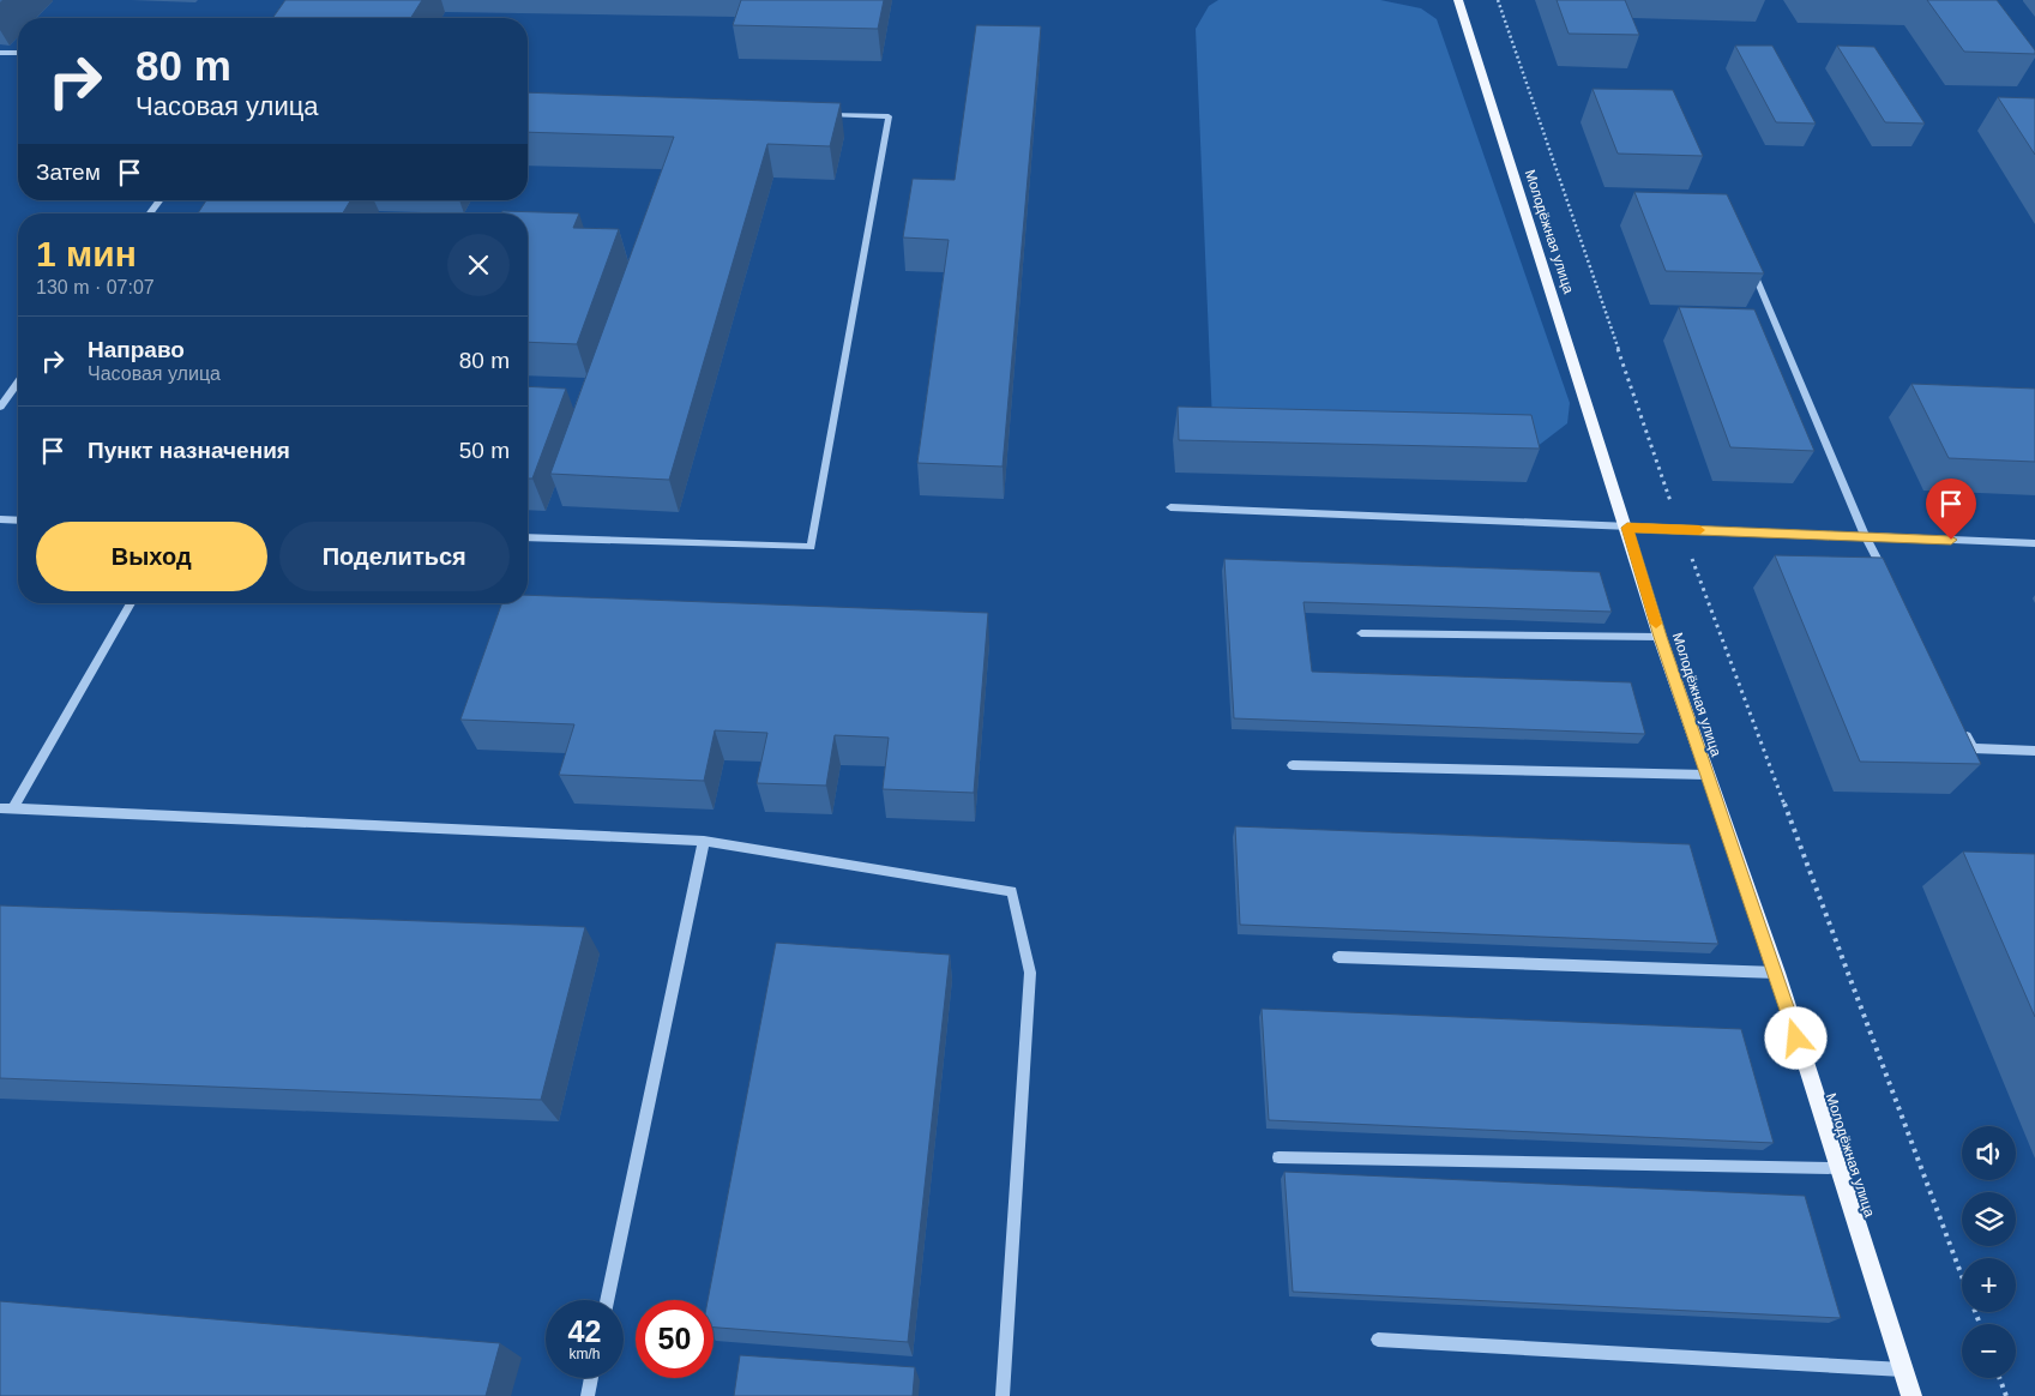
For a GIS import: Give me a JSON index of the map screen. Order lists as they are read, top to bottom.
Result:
{
  "streets": {
    "main road": ["Молодёжная улица"]
  },
  "page": {
    "turn": ["80 m", "Часовая улица"],
    "then": "Затем",
    "heading": ["1 мин", "130 m · 07:07"],
    "list": [
      {
        "name": "Направо",
        "note": "Часовая улица",
        "value": "80 m"
      },
      {
        "name": "Пункт назначения",
        "value": "50 m"
      }
    ],
    "buttons": ["Выход", "Поделиться"],
    "map_buttons": ["+", "−"],
    "speed": "42 km/h",
    "limit": "50"
  }
}
